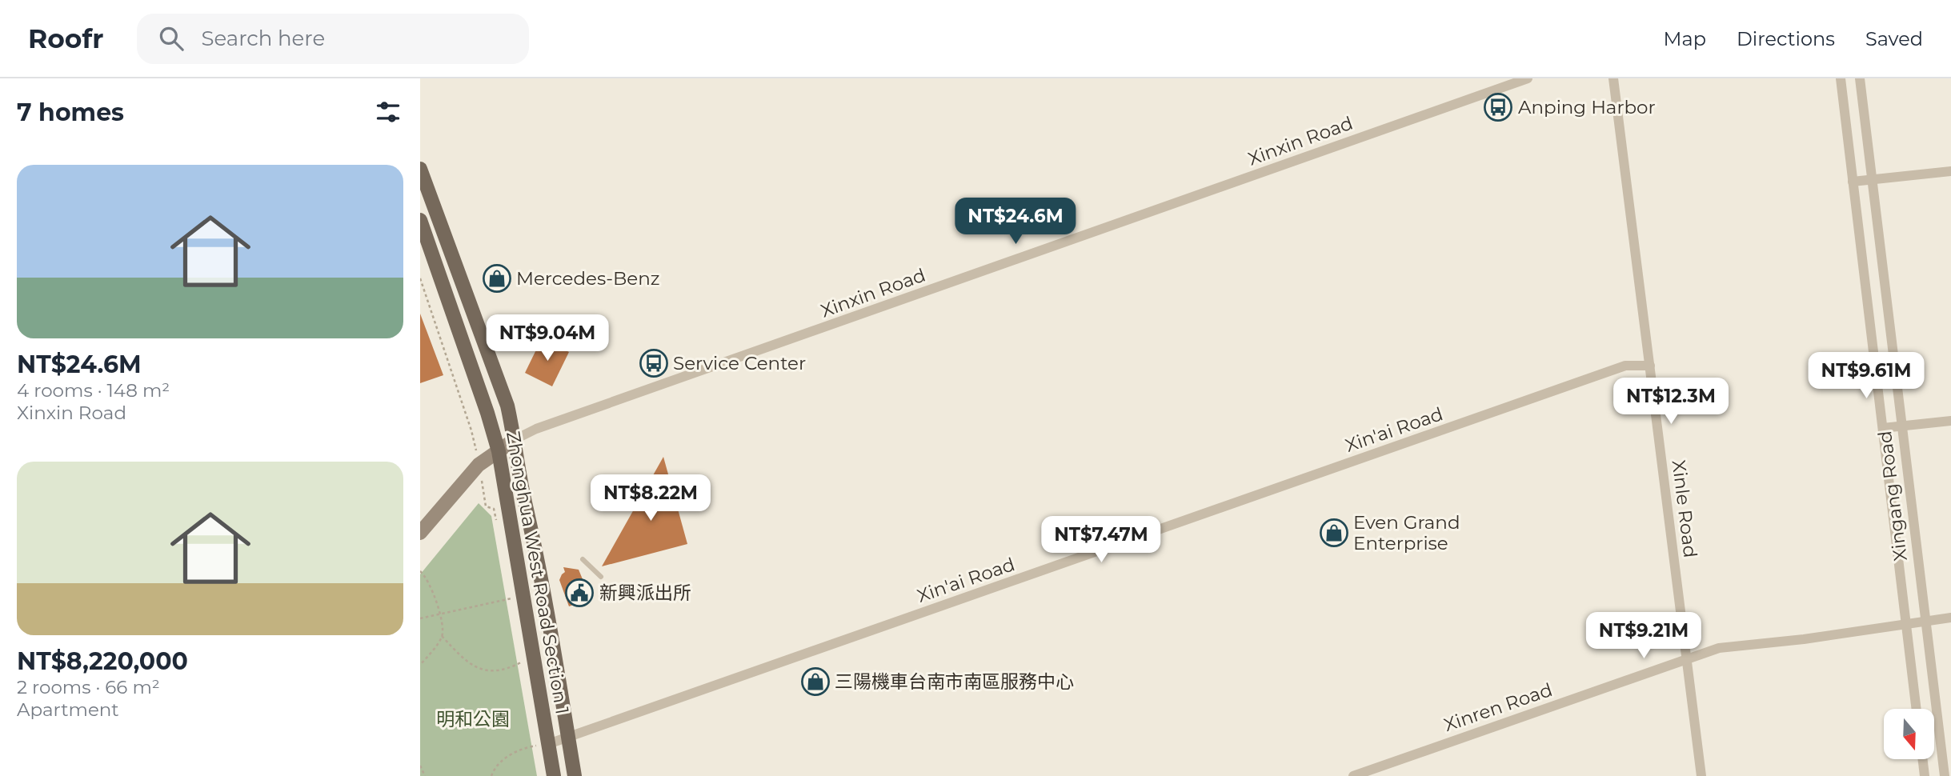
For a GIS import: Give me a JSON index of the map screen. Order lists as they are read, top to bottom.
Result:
{
  "streets": {
    "main road": ["Zhonghua West Road Section 1"],
    "street": [
      "Xinxin Road",
      "Xin'ai Road",
      "Xingang Road",
      "Xinle Road",
      "Xinren Road"
    ]
  },
  "crossings": [
    ["Xinxin Road", "Zhonghua West Road Section 1"],
    ["Xin'ai Road", "Xinle Road"],
    ["Xin'ai Road", "Zhonghua West Road Section 1"],
    ["Xingang Road", "Xinren Road"],
    ["Xinle Road", "Xinren Road"]
  ],
  "parks": ["明和公園"],
  "places": {
    "bus stop": ["Anping Harbor", "Service Center"],
    "shop": ["Mercedes-Benz", "Even Grand Enterprise", "三陽機車台南市南區服務中心"],
    "public building": ["新興派出所"]
  },
  "north": "bottom",
  "page": {
    "header": "Roofr",
    "search": "Search here",
    "nav": ["Map", "Directions", "Saved"],
    "heading": "7 homes",
    "list": [
      {
        "name": "NT$24.6M",
        "note": "4 rooms · 148 m² · Xinxin Road"
      },
      {
        "name": "NT$8,220,000",
        "note": "2 rooms · 66 m² · Apartment"
      }
    ],
    "price": [
      "NT$24.6M",
      "NT$9.04M",
      "NT$9.61M",
      "NT$12.3M",
      "NT$8.22M",
      "NT$7.47M",
      "NT$9.21M"
    ]
  }
}
